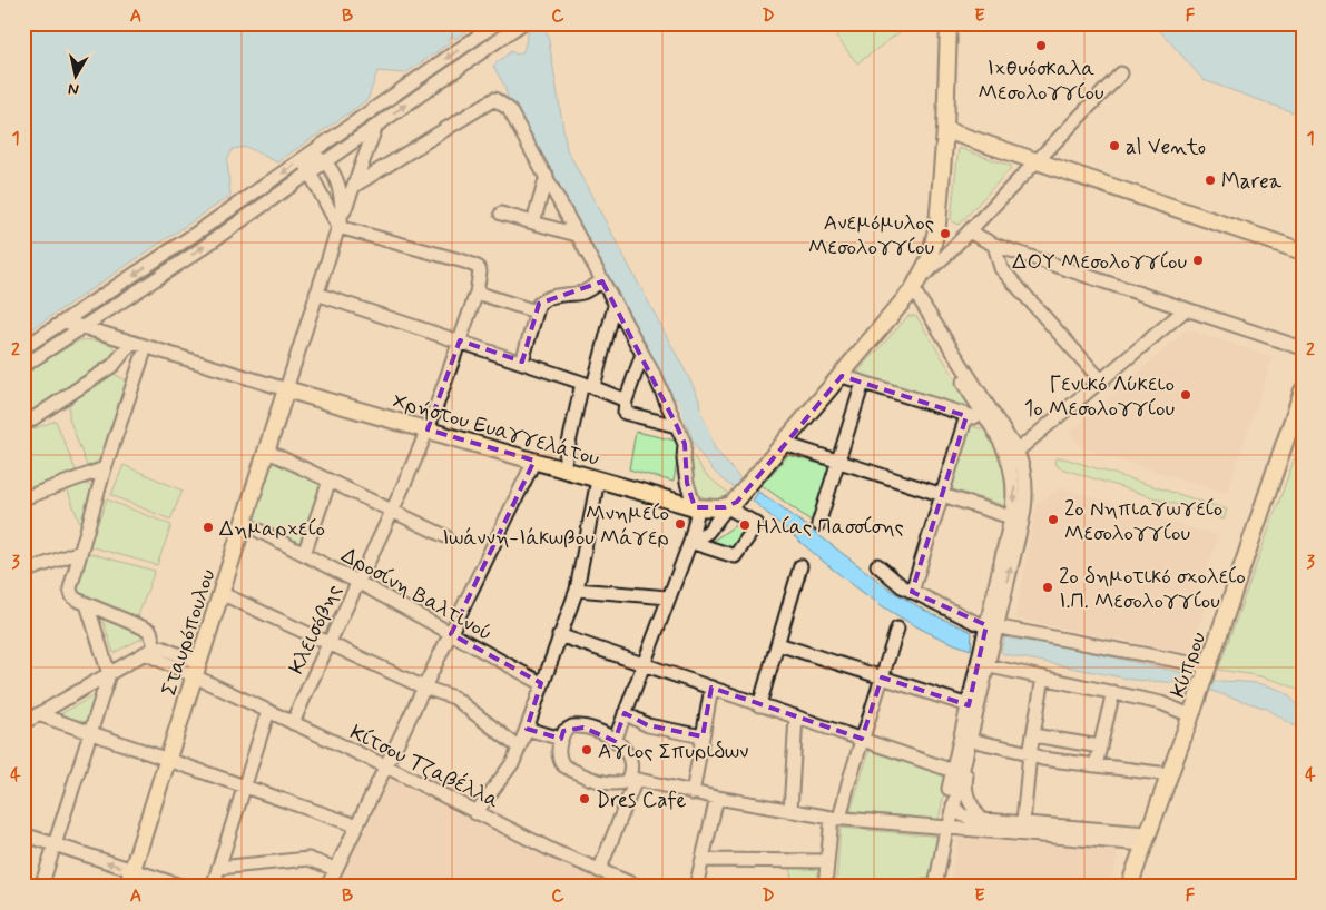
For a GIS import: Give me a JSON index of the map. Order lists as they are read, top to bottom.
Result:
{
  "streets": {
    "main road": ["Χρήστου Ευαγγελάτου", "Σταυρόπουλου", "Κύπρου"],
    "street": ["Δροσίνη Βαλτινού", "Κλεισόβης", "Κίτσου Τζαβέλλα"]
  },
  "crossings": [
    ["Χρήστου Ευαγγελάτου", "Κλεισόβης"],
    ["Χρήστου Ευαγγελάτου", "Σταυρόπουλου"],
    ["Δροσίνη Βαλτινού", "Κλεισόβης"],
    ["Δροσίνη Βαλτινού", "Σταυρόπουλου"],
    ["Κλεισόβης", "Κίτσου Τζαβέλλα"],
    ["Σταυρόπουλου", "Κίτσου Τζαβέλλα"]
  ],
  "places": [
    "Ιχθυόσκαλα Μεσολογγίου",
    "al Vento",
    "Marea",
    "Ανεμόμυλος Μεσολογγίου",
    "ΔΟΥ Μεσολογγίου",
    "Γενικό Λύκειο 1ο Μεσολογγίου",
    "2ο Νηπιαγωγείο Μεσολογγίου",
    "Μνημείο Ιωάννη-Ιάκωβου Μάγερ",
    "Ηλίας Πασσίσης",
    "Δημαρχείο",
    "2ο δημοτικό σχολείο Ι.Π. Μεσολογγίου",
    "Αγιος Σπυριδων",
    "Dres Cafe"
  ],
  "north": "bottom",
  "grid": {
    "columns": [
      "A",
      "B",
      "C",
      "D",
      "E",
      "F"
    ],
    "rows": [
      "1",
      "2",
      "3",
      "4"
    ]
  }
}
